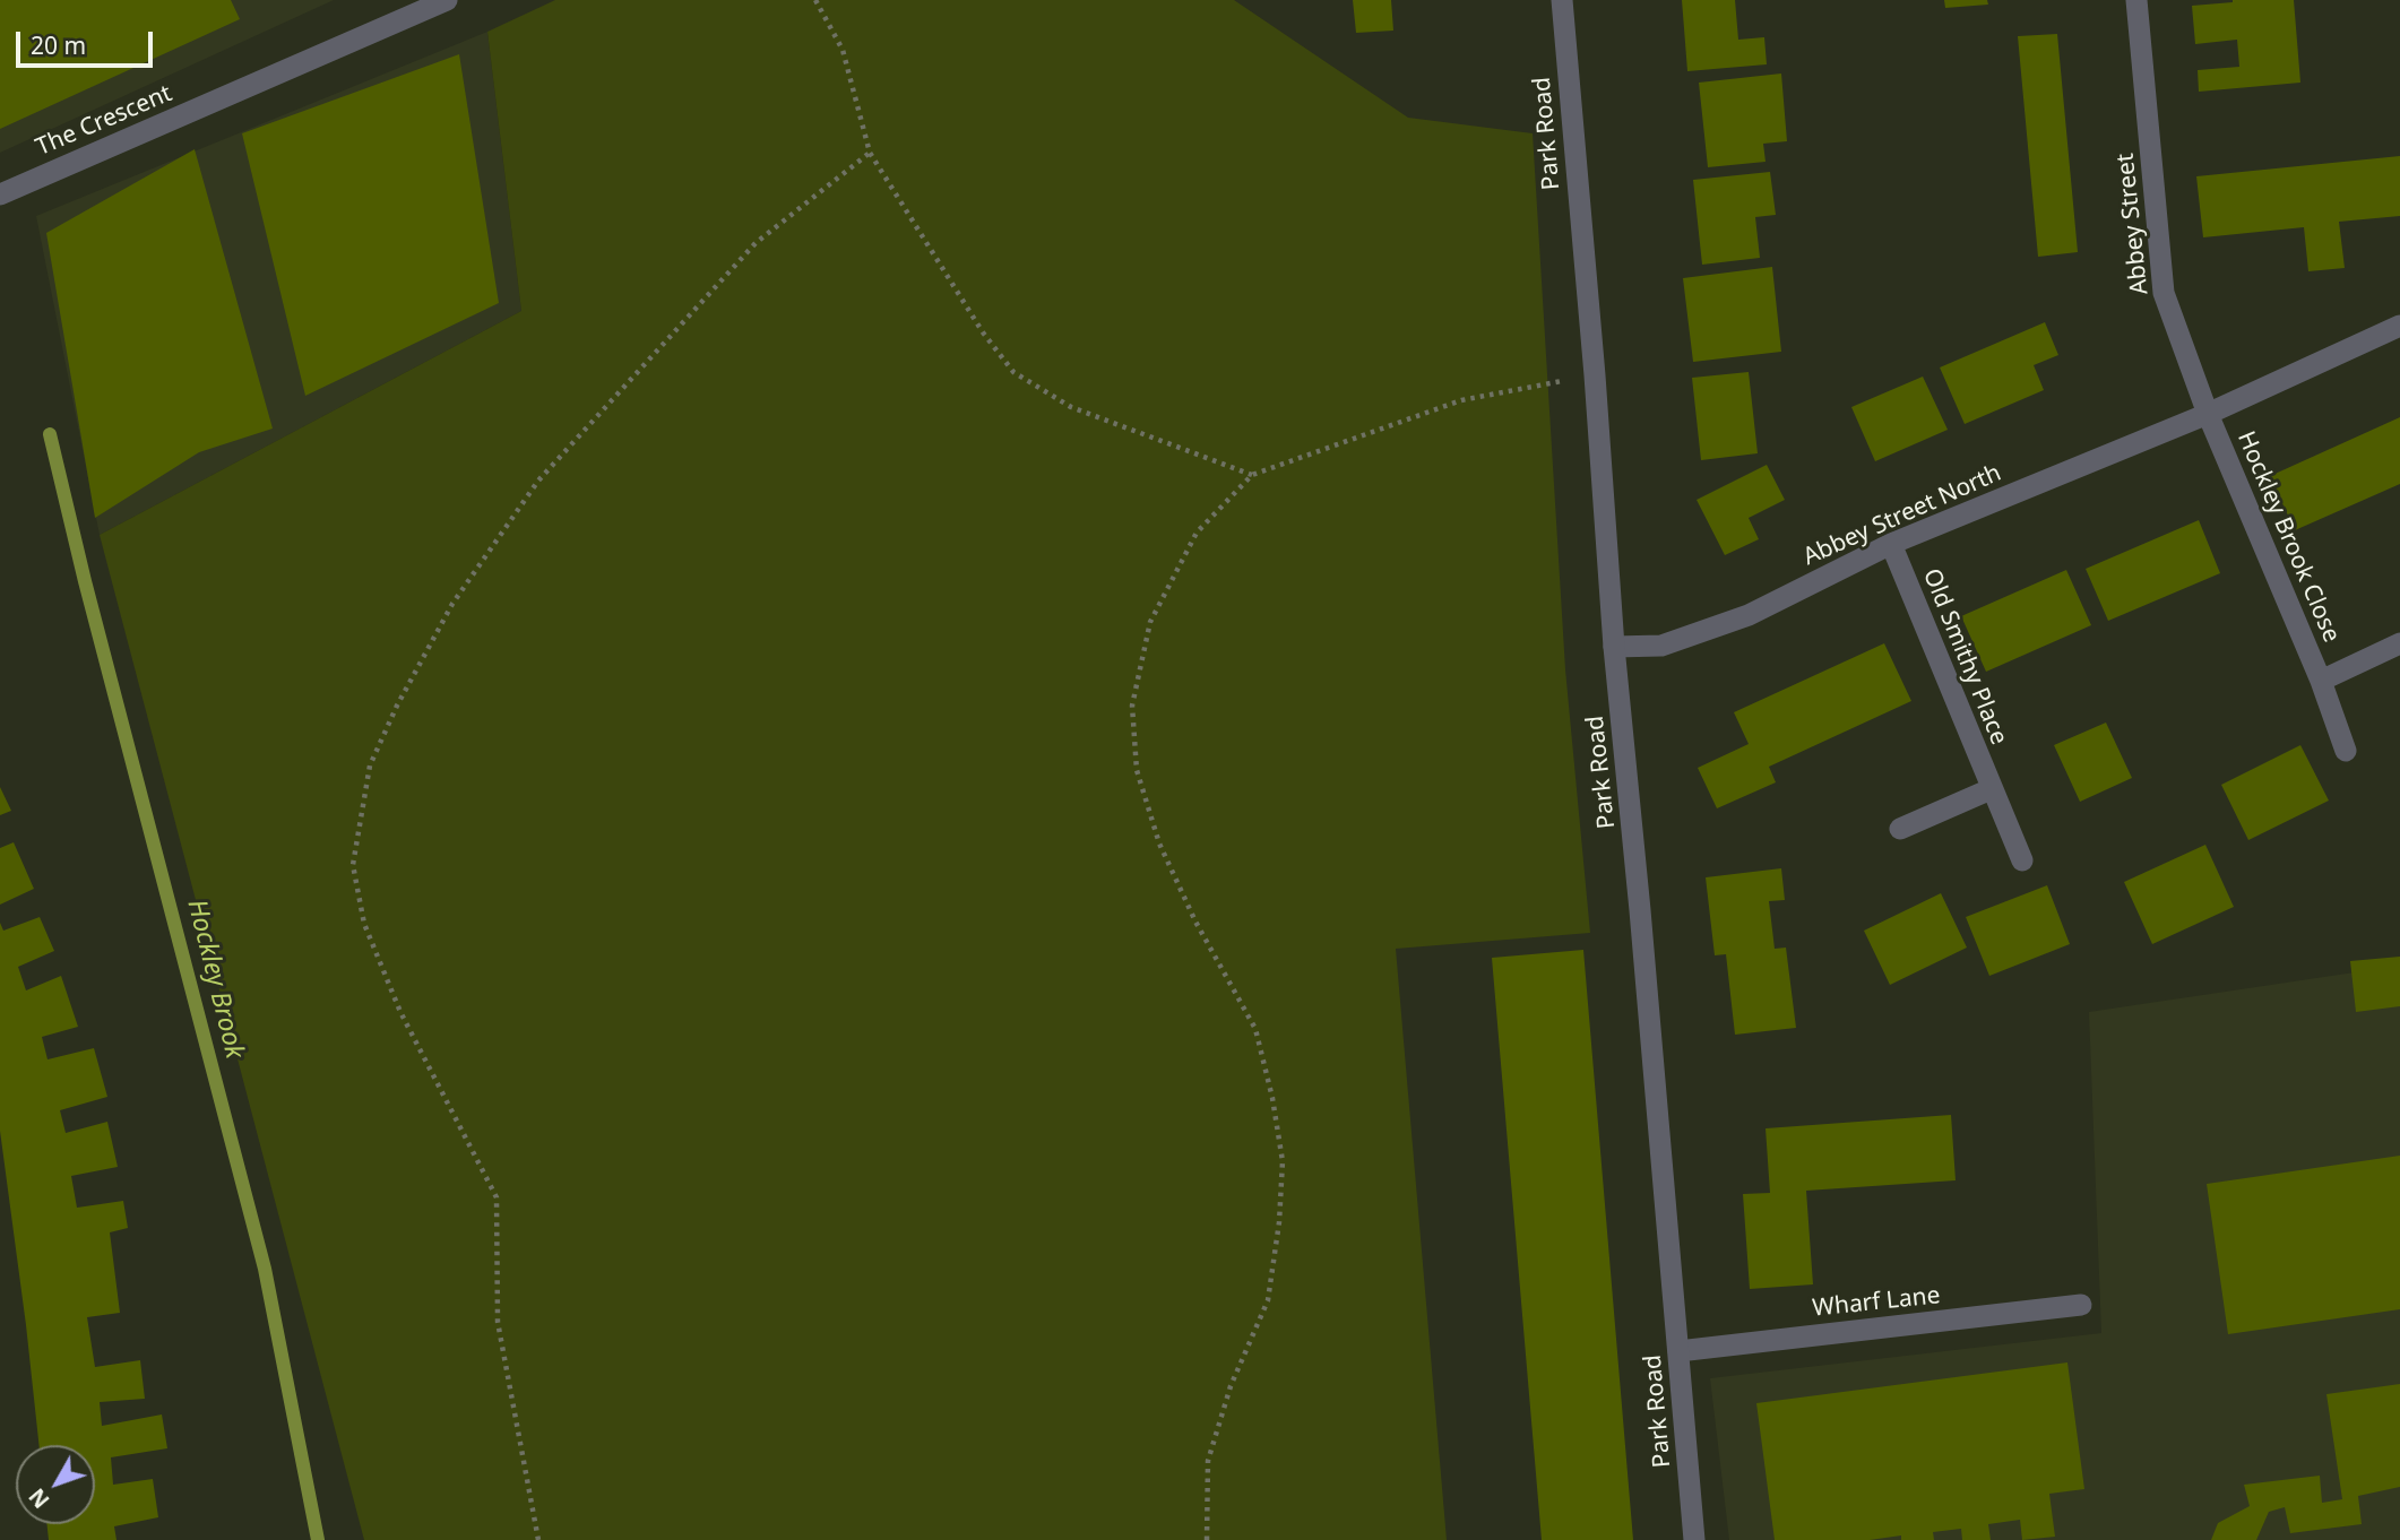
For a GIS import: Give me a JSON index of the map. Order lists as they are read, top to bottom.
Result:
{
  "streets": {
    "street": [
      "The Crescent",
      "Park Road",
      "Abbey Street",
      "Abbey Street North",
      "Hockley Brook Close",
      "Old Smithy Place",
      "Wharf Lane"
    ]
  },
  "crossings": [
    ["Park Road", "Abbey Street North"],
    ["Park Road", "Wharf Lane"],
    ["Abbey Street", "Abbey Street North"],
    ["Abbey Street", "Hockley Brook Close"],
    ["Abbey Street North", "Hockley Brook Close"],
    ["Abbey Street North", "Old Smithy Place"]
  ],
  "water": ["Hockley Brook"],
  "scale_bar": "20 m",
  "north": "bottom left"
}
